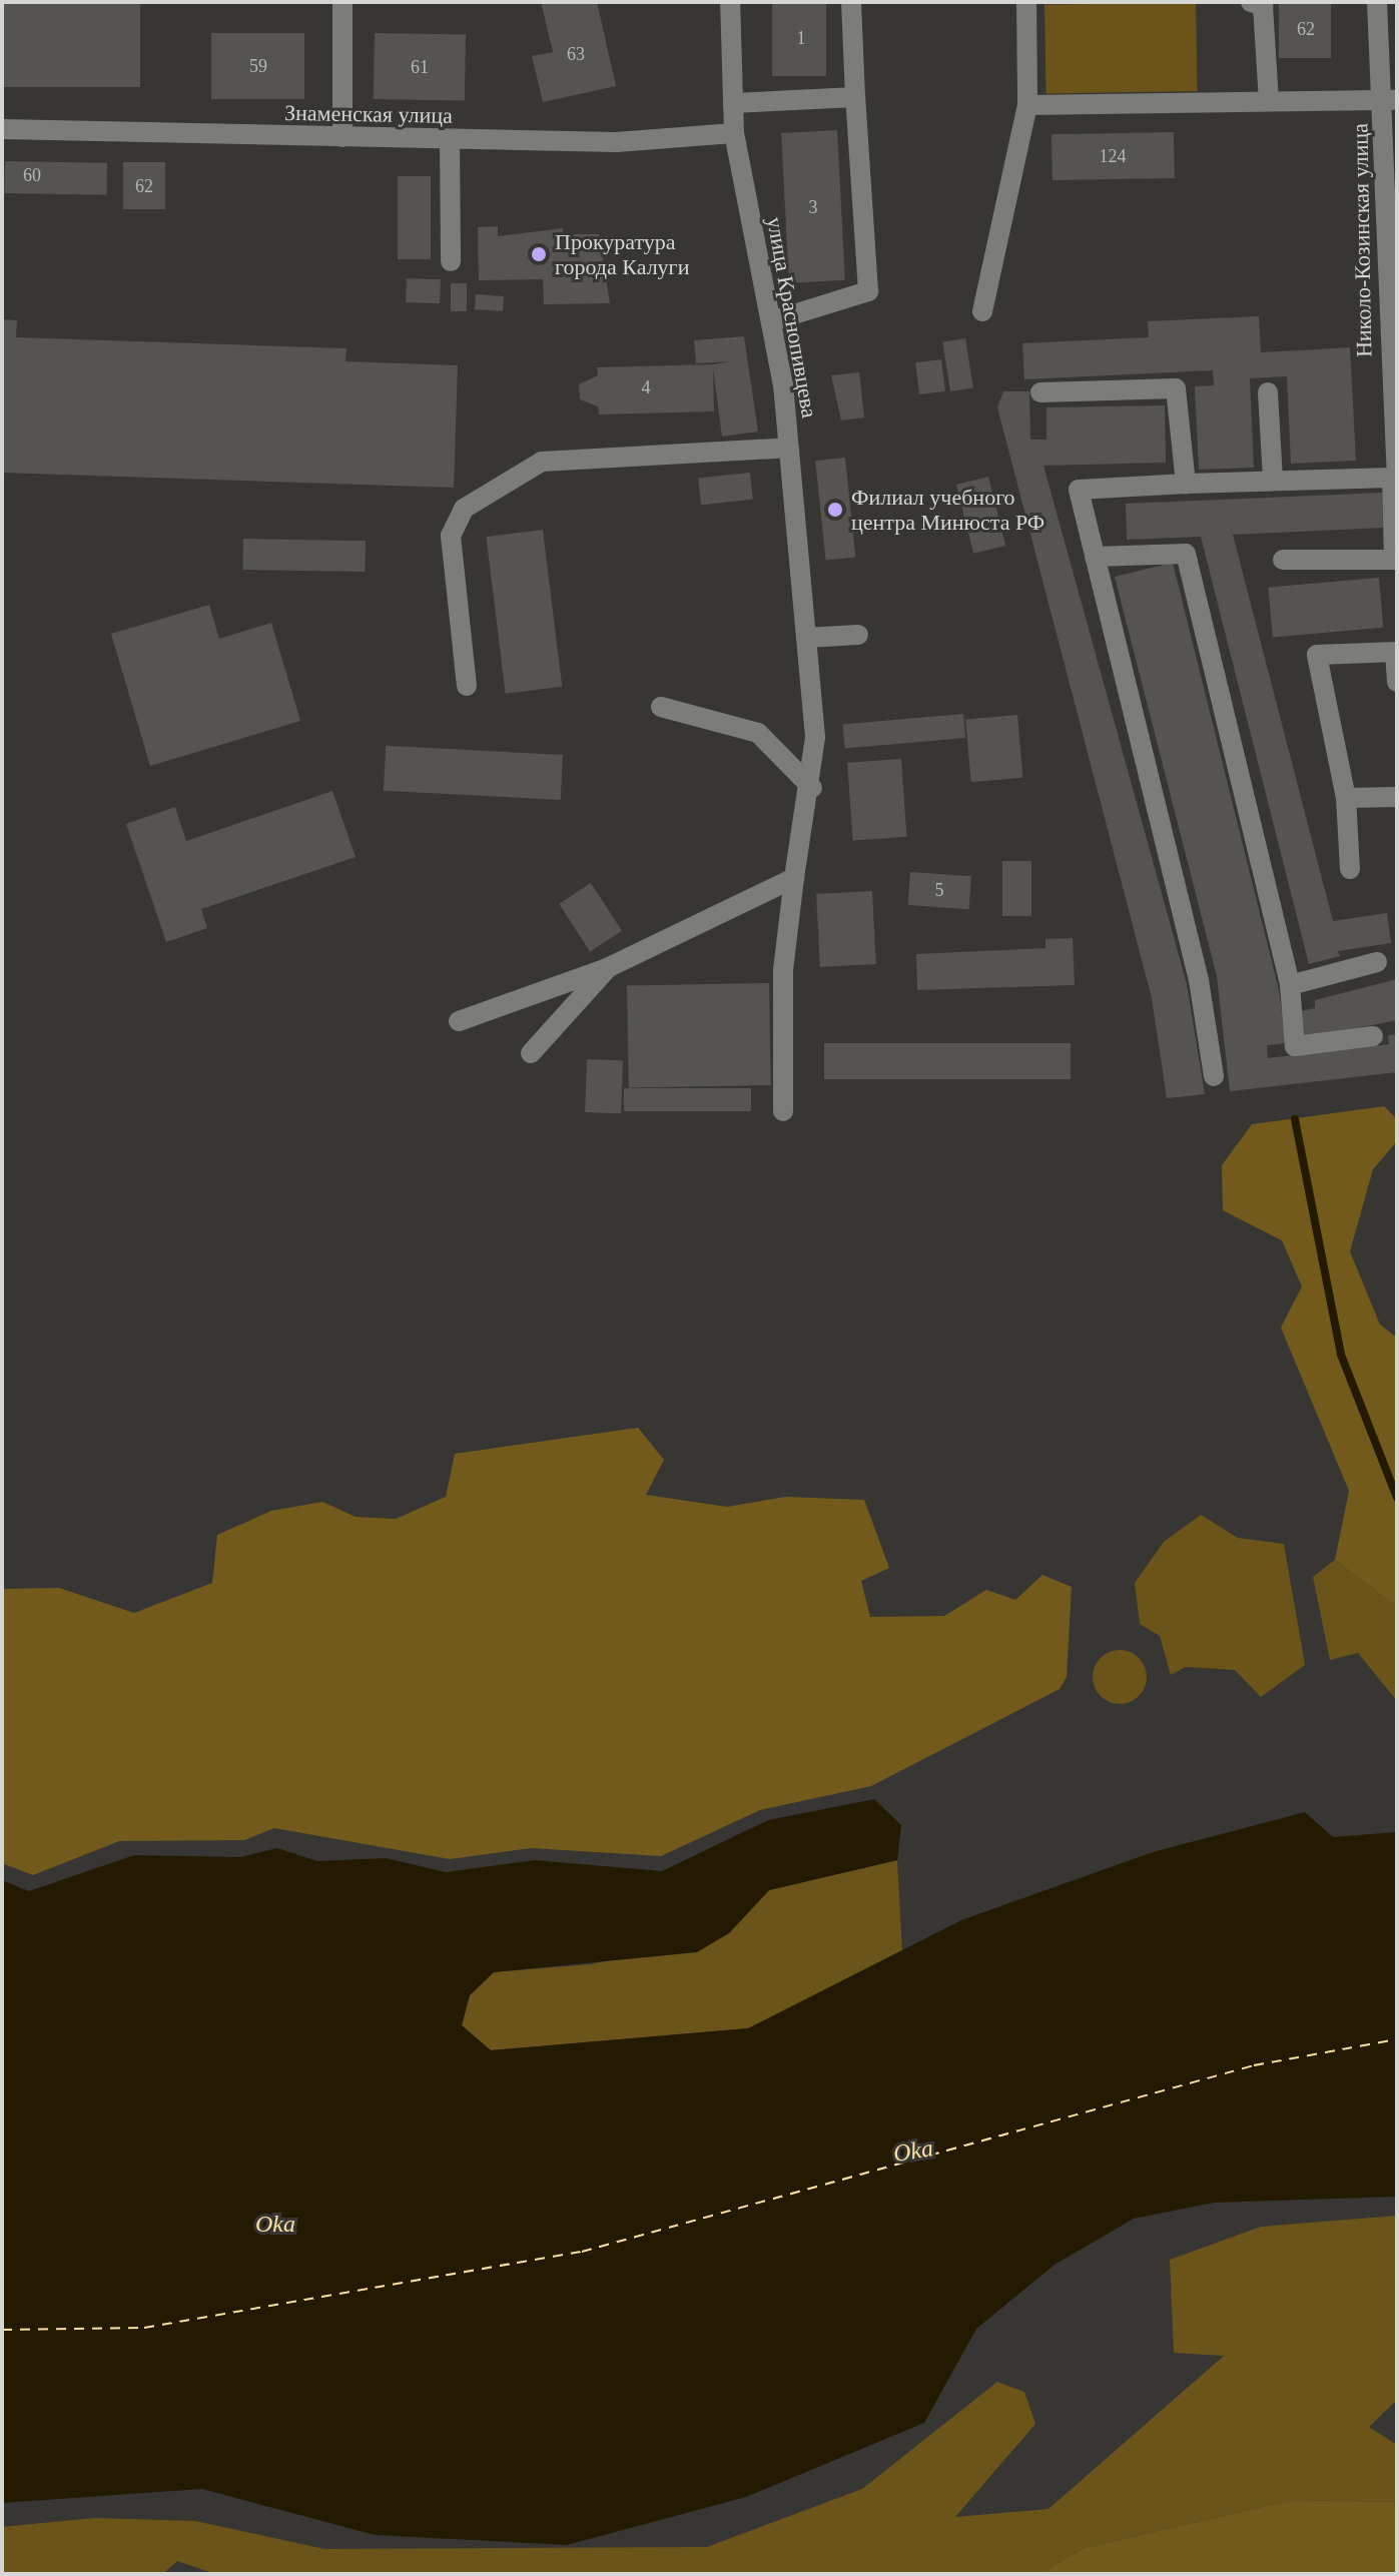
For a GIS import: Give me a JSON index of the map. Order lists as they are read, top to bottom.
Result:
{
  "streets": {
    "street": ["Знаменская улица", "Николо-Козинская улица", "улица Краснопивцева"]
  },
  "crossings": [
    ["Знаменская улица", "улица Краснопивцева"]
  ],
  "water": ["Oka"],
  "places": ["Прокуратура города Калуги", "Филиал учебного центра Минюста РФ"],
  "house_numbers": [
    "62",
    "1",
    "63",
    "59",
    "61",
    "124",
    "60",
    "62",
    "3",
    "4",
    "5"
  ]
}
